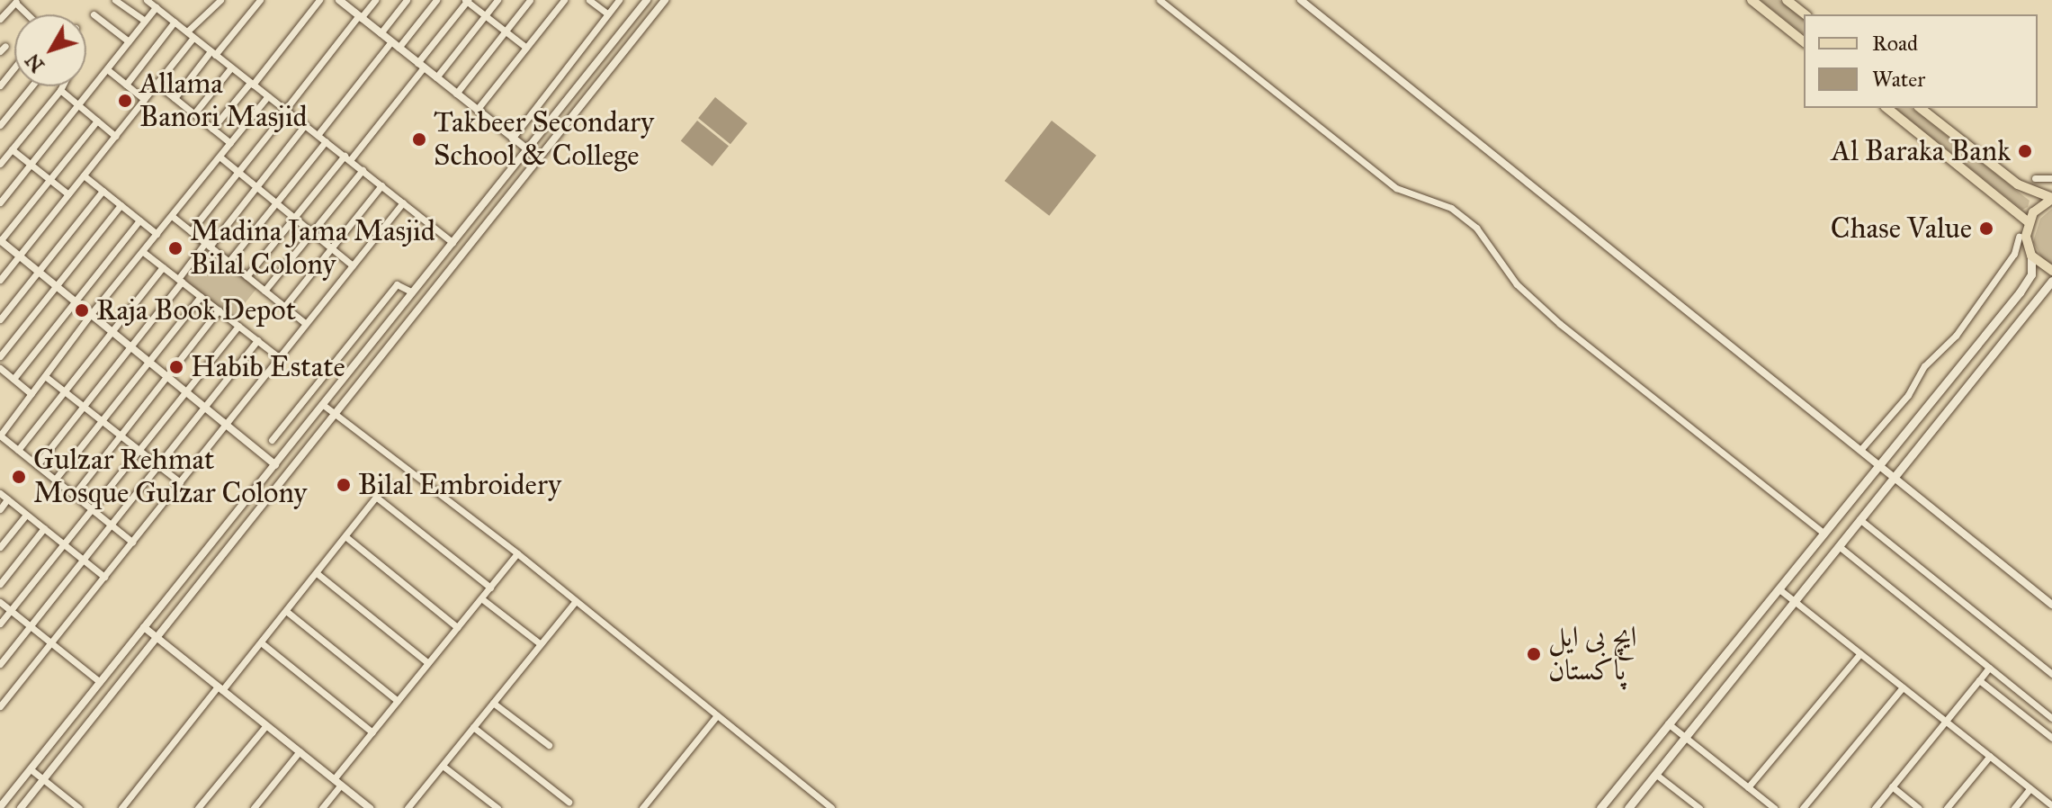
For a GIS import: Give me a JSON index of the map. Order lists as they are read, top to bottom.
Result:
{
  "places": [
    "Allama Banori Masjid",
    "Takbeer Secondary School & College",
    "Al Baraka Bank",
    "Chase Value",
    "Madina Jama Masjid Bilal Colony",
    "Raja Book Depot",
    "Habib Estate",
    "Gulzar Rehmat Mosque Gulzar Colony",
    "Bilal Embroidery",
    "ایچ بی ایل پاکستان"
  ],
  "legend": ["Road", "Water"],
  "north": "bottom left"
}
